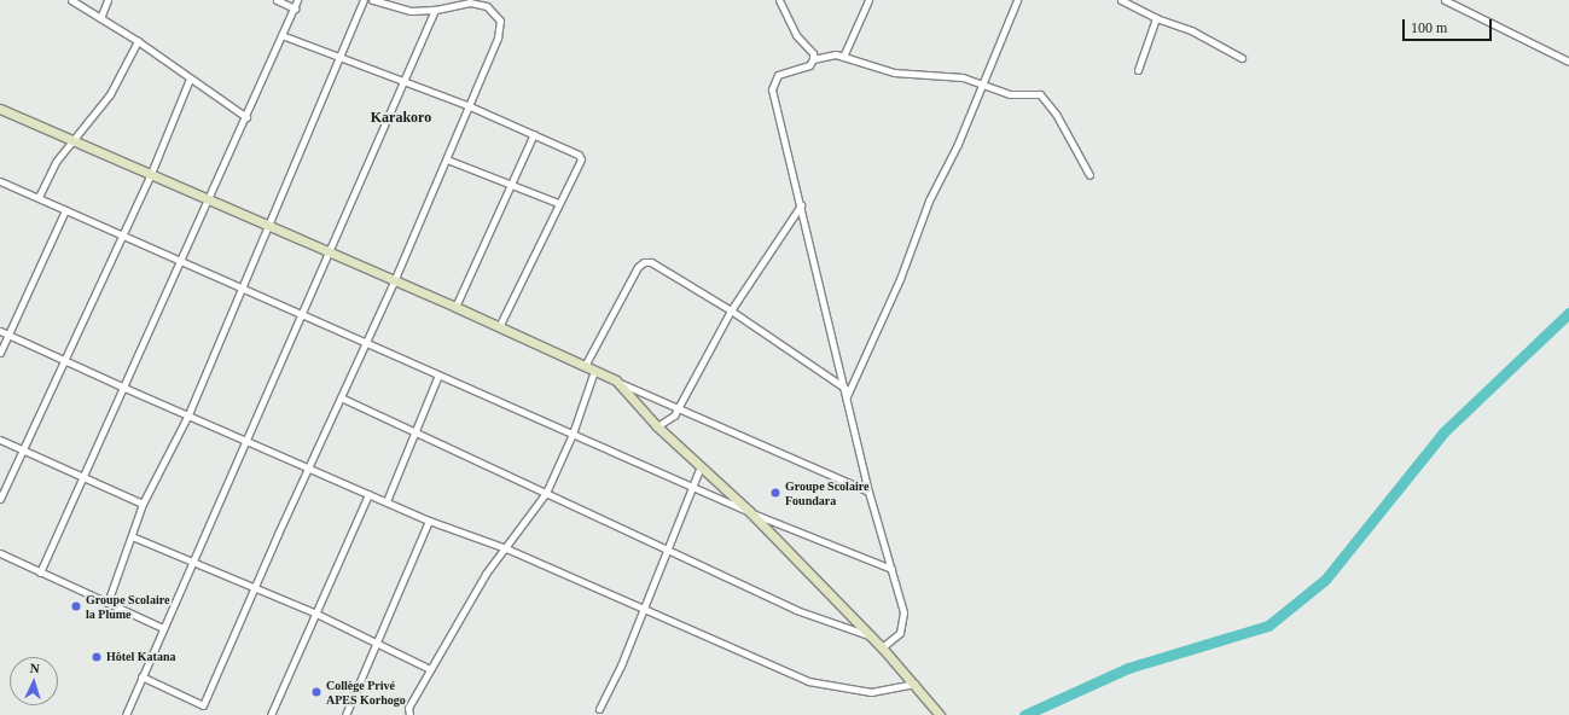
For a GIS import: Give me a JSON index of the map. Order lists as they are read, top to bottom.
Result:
{
  "districts": ["Karakoro"],
  "places": [
    "Groupe Scolaire Foundara",
    "Groupe Scolaire la Plume",
    "Hôtel Katana",
    "Collège Privé APES Korhogo"
  ],
  "scale_bar": "100 m",
  "north": "top"
}
